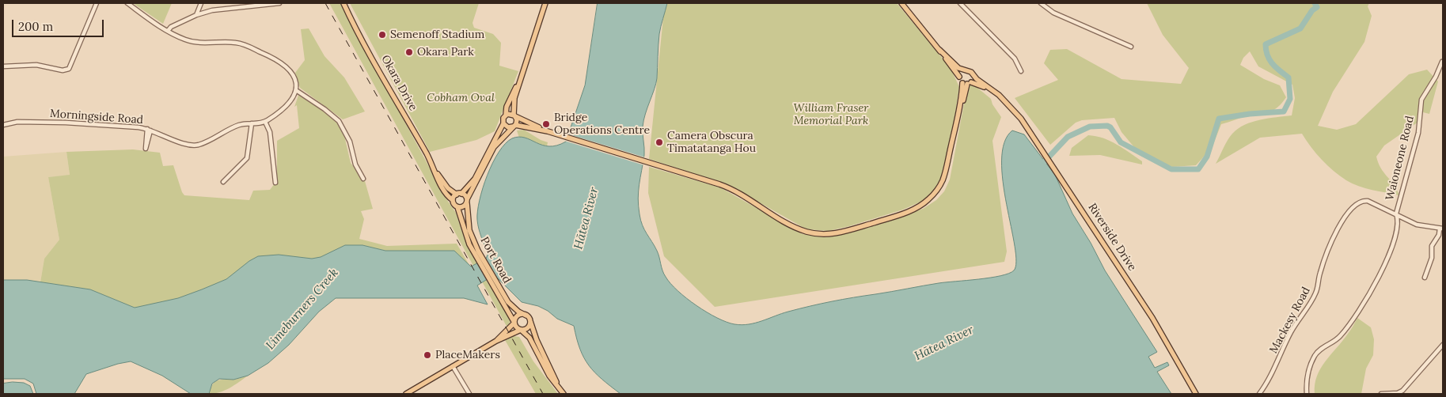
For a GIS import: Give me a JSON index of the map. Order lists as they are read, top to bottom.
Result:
{
  "streets": {
    "main road": ["Okara Drive", "Riverside Drive", "Port Road"],
    "street": ["Morningside Road", "Waioneone Road", "Mackesy Road"]
  },
  "crossings": [
    ["Okara Drive", "Port Road"],
    ["Waioneone Road", "Mackesy Road"]
  ],
  "water": ["Hātea River", "Limeburners Creek"],
  "parks": ["Cobham Oval", "William Fraser Memorial Park"],
  "places": [
    "Semenoff Stadium",
    "Okara Park",
    "Bridge Operations Centre",
    "Camera Obscura Timatatanga Hou",
    "PlaceMakers"
  ],
  "scale_bar": "200 m"
}
